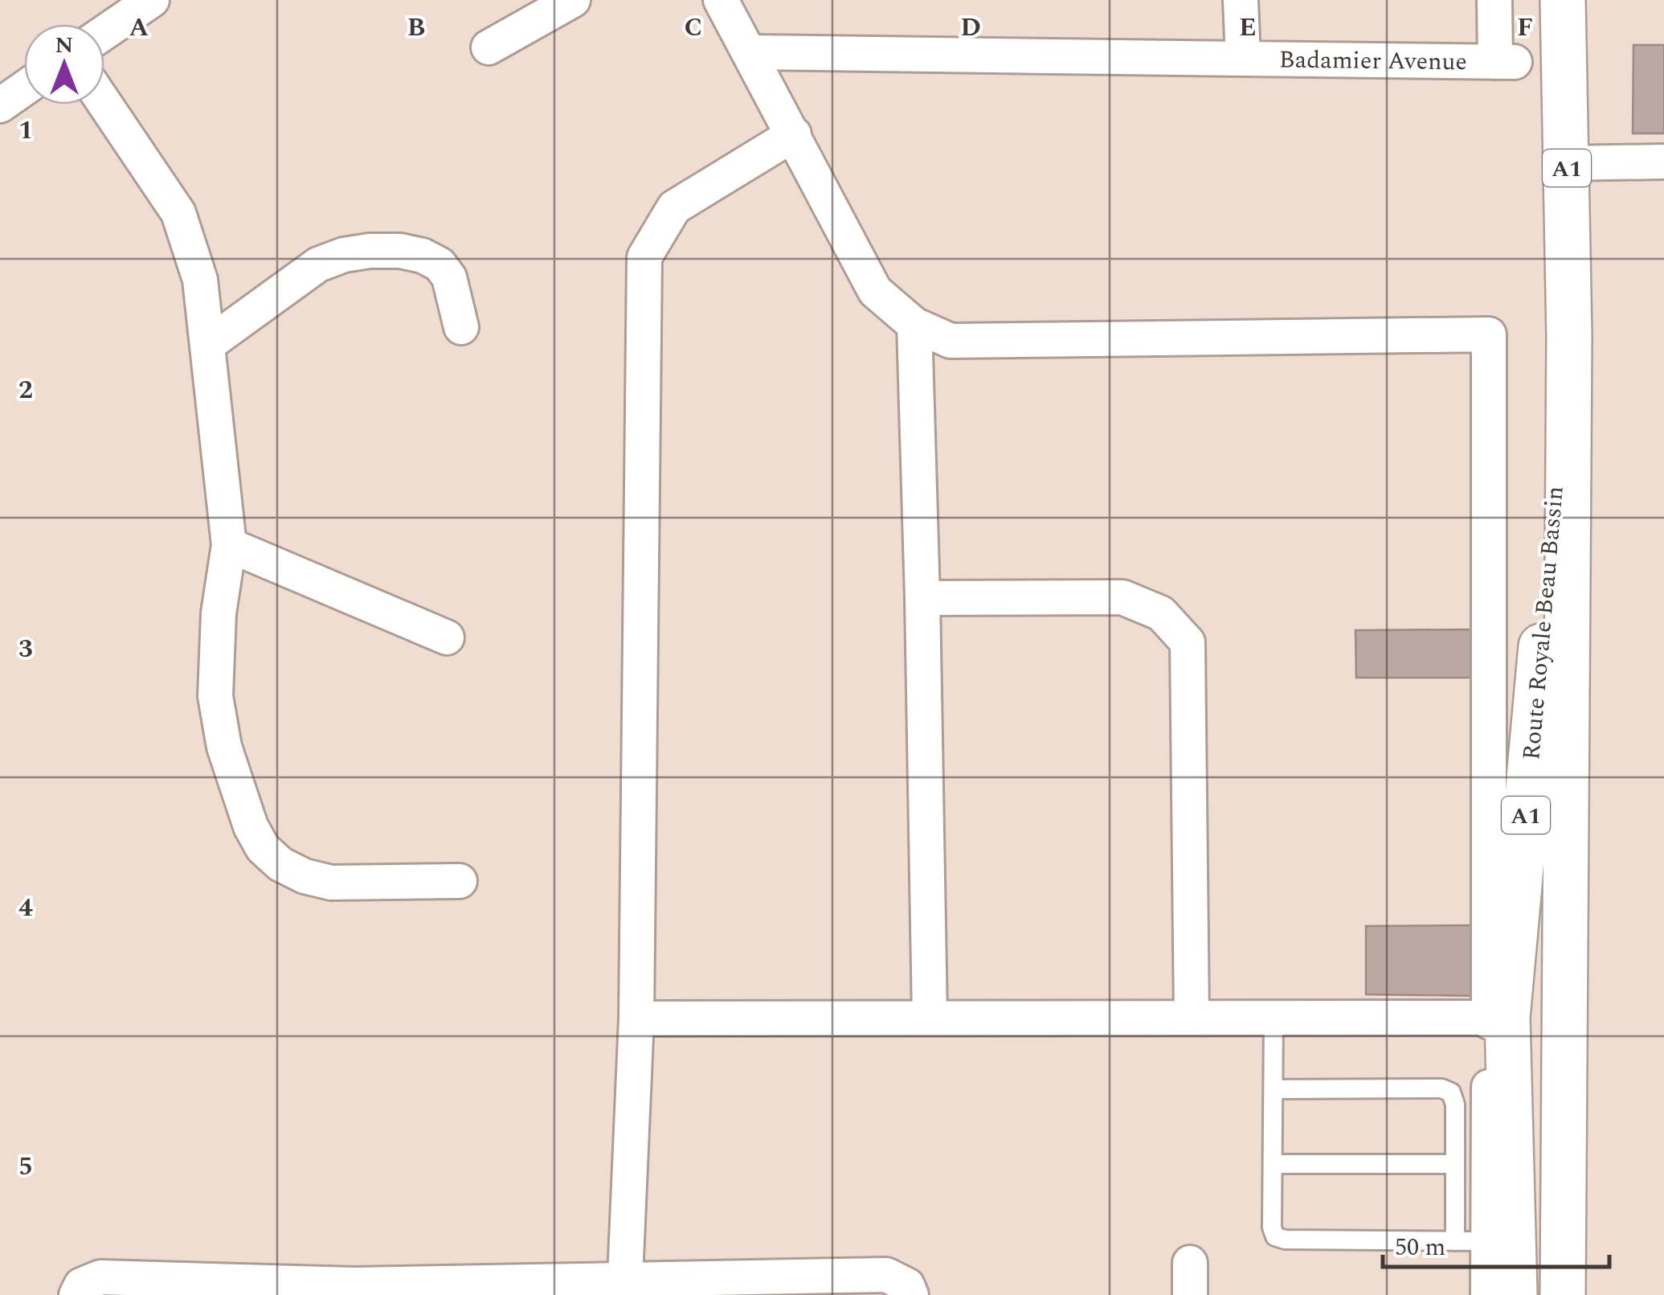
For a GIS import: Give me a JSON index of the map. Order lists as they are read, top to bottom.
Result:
{
  "streets": {
    "main road": ["A1", "Route Royale Beau Bassin"],
    "street": ["Badamier Avenue"]
  },
  "scale_bar": "50 m",
  "north": "top",
  "grid": {
    "columns": [
      "A",
      "B",
      "C",
      "D",
      "E",
      "F"
    ],
    "rows": [
      "1",
      "2",
      "3",
      "4",
      "5"
    ]
  }
}
